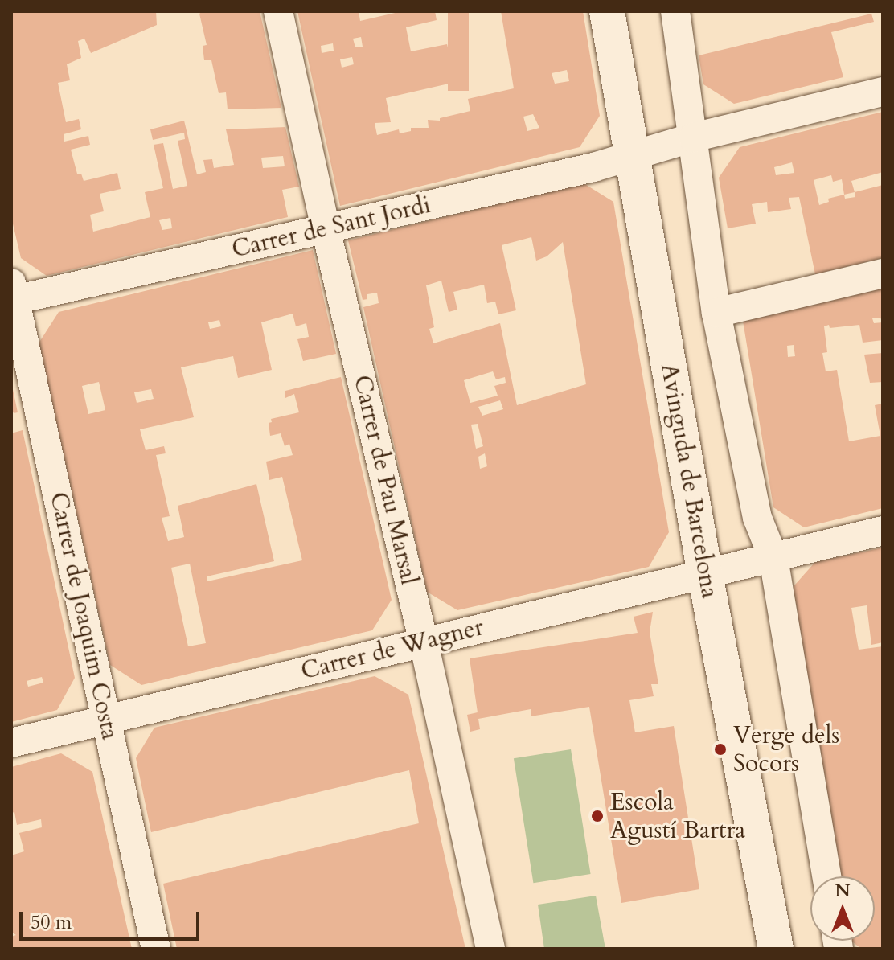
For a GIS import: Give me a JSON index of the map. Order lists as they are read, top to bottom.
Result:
{
  "streets": {
    "street": [
      "Carrer de Sant Jordi",
      "Carrer de Pau Marsal",
      "Avinguda de Barcelona",
      "Carrer de Joaquim Costa",
      "Carrer de Wagner"
    ]
  },
  "crossings": [
    ["Carrer de Sant Jordi", "Carrer de Pau Marsal"],
    ["Carrer de Sant Jordi", "Avinguda de Barcelona"],
    ["Carrer de Sant Jordi", "Carrer de Joaquim Costa"],
    ["Carrer de Pau Marsal", "Carrer de Wagner"],
    ["Avinguda de Barcelona", "Carrer de Wagner"],
    ["Carrer de Joaquim Costa", "Carrer de Wagner"]
  ],
  "places": ["Verge dels Socors", "Escola Agustí Bartra"],
  "scale_bar": "50 m",
  "north": "top"
}
